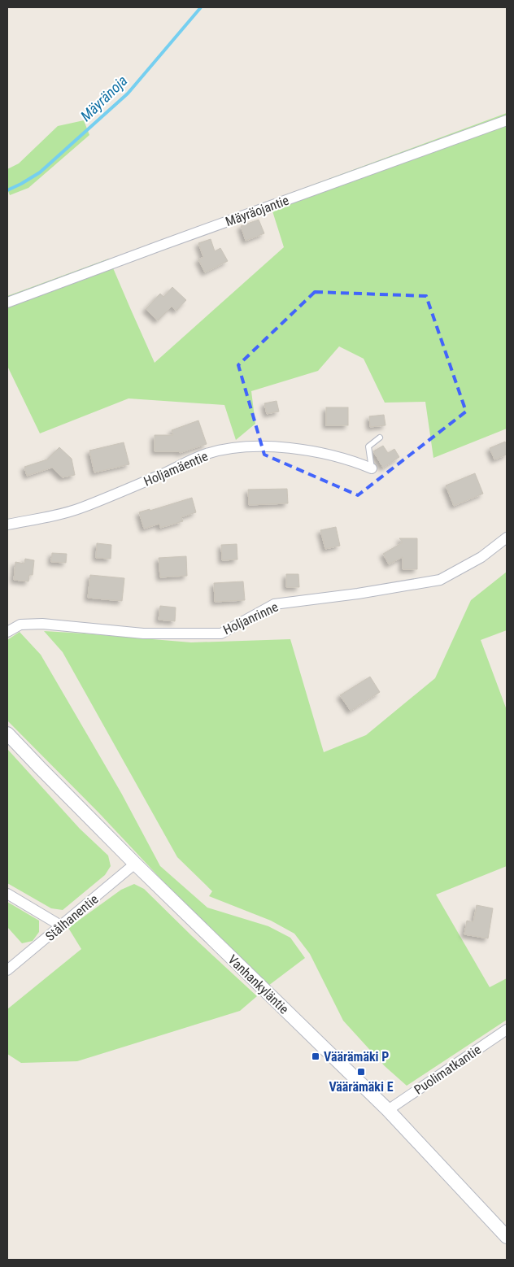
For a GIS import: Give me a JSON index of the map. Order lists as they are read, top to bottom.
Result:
{
  "streets": {
    "street": [
      "Mäyräojantie",
      "Holjamäentie",
      "Holjanrinne",
      "Stålhanentie",
      "Vanhankyläntie",
      "Puolimatkantie"
    ]
  },
  "crossings": [
    ["Stålhanentie", "Vanhankyläntie"],
    ["Vanhankyläntie", "Puolimatkantie"]
  ],
  "water": ["Mäyränoja"],
  "places": {
    "transit": ["Väärämäki P", "Väärämäki E"]
  }
}
